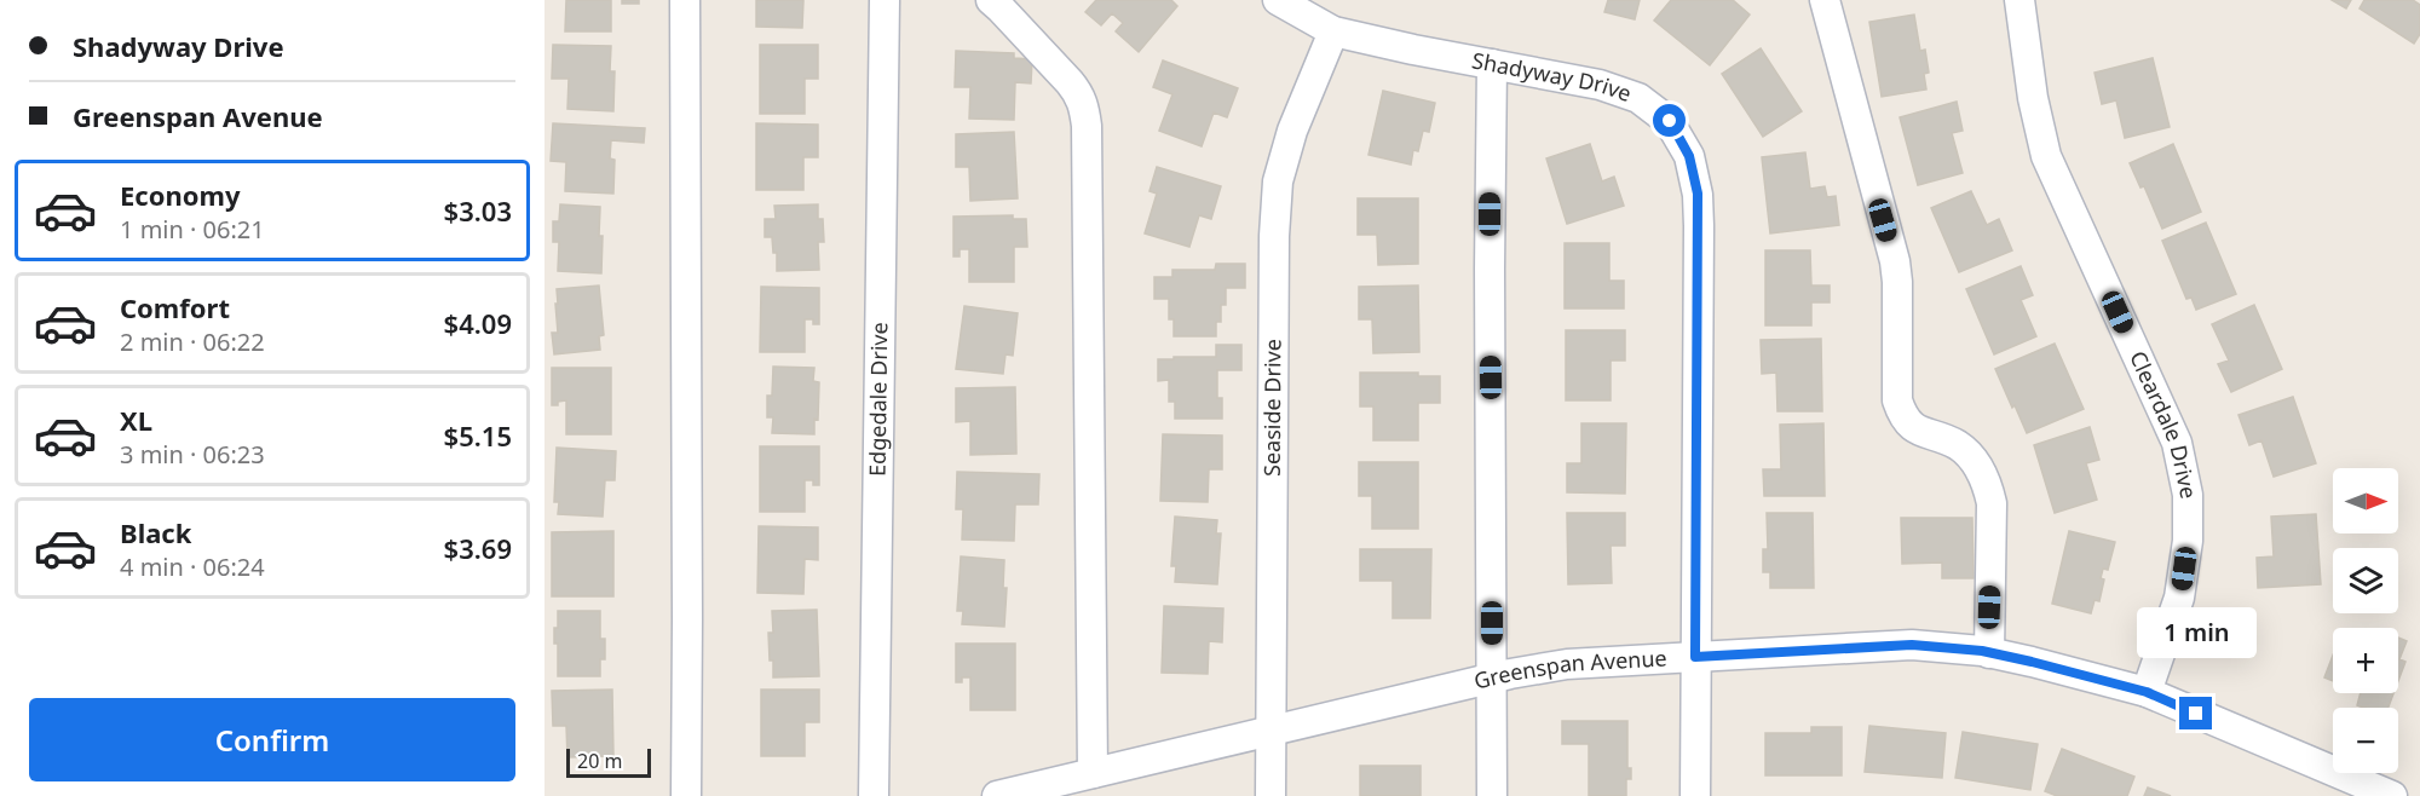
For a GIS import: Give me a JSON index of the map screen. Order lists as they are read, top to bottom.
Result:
{
  "streets": {
    "street": [
      "Shadyway Drive",
      "Edgedale Drive",
      "Seaside Drive",
      "Cleardale Drive",
      "Greenspan Avenue"
    ]
  },
  "crossings": [
    ["Shadyway Drive", "Seaside Drive"],
    ["Shadyway Drive", "Greenspan Avenue"],
    ["Seaside Drive", "Greenspan Avenue"],
    ["Cleardale Drive", "Greenspan Avenue"]
  ],
  "scale_bar": "20 m",
  "north": "right",
  "page": {
    "banner": ["Shadyway Drive", "Greenspan Avenue"],
    "list": [
      {
        "name": "Economy",
        "note": "1 min · 06:21",
        "value": "$3.03"
      },
      {
        "name": "Comfort",
        "note": "2 min · 06:22",
        "value": "$4.09"
      },
      {
        "name": "XL",
        "note": "3 min · 06:23",
        "value": "$5.15"
      },
      {
        "name": "Black",
        "note": "4 min · 06:24",
        "value": "$3.69"
      }
    ],
    "map_buttons": ["+", "−"],
    "bubble": "1 min",
    "buttons": "Confirm",
    "scale": "20 m"
  }
}
